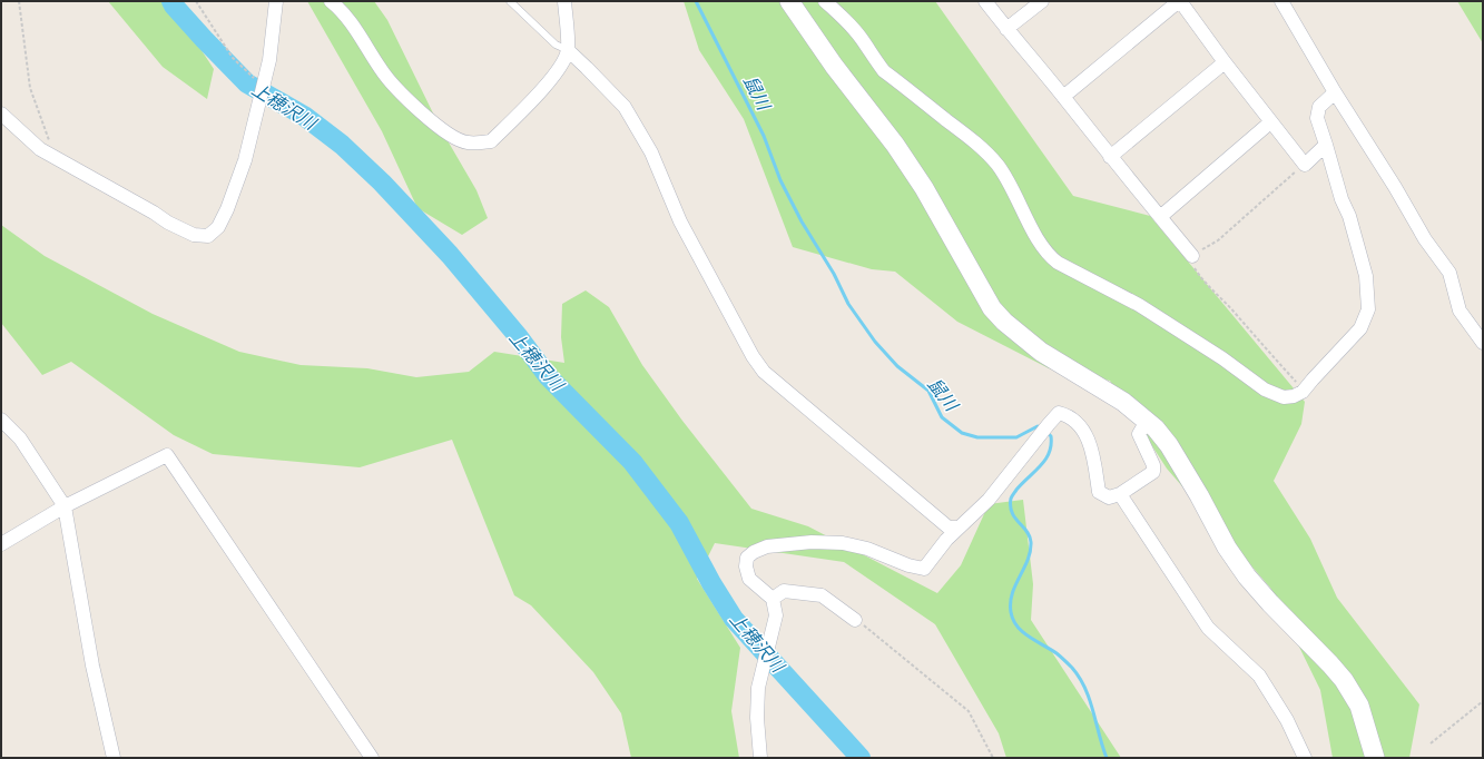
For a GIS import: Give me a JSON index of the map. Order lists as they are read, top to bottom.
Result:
{
  "water": ["鼠川", "上穂沢川"]
}
